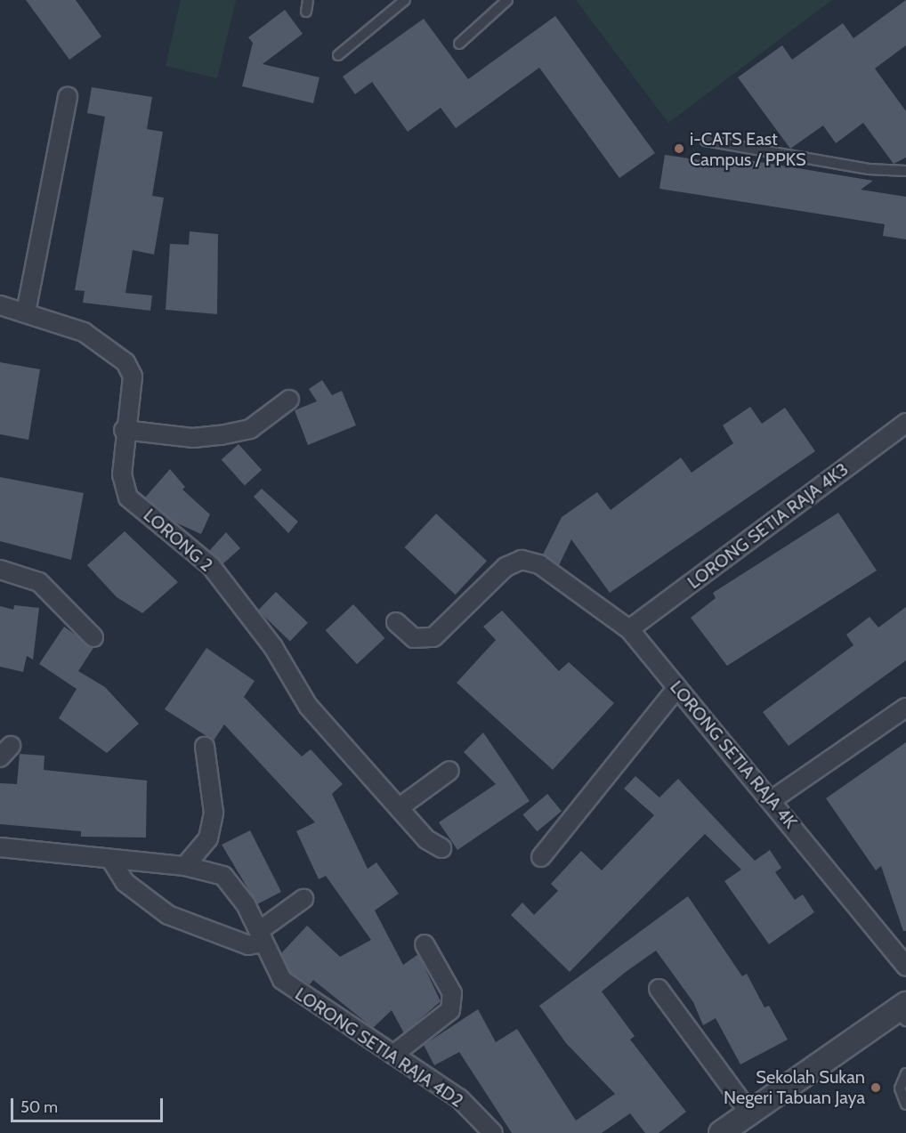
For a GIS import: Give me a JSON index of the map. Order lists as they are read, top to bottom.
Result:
{
  "streets": {
    "street": [
      "LORONG SETIA RAJA 4K3",
      "LORONG 2",
      "LORONG SETIA RAJA 4K",
      "LORONG SETIA RAJA 4D2"
    ]
  },
  "crossings": [
    ["LORONG SETIA RAJA 4K3", "LORONG SETIA RAJA 4K"]
  ],
  "places": ["i-CATS East Campus / PPKS", "Sekolah Sukan Negeri Tabuan Jaya"],
  "scale_bar": "50 m"
}
